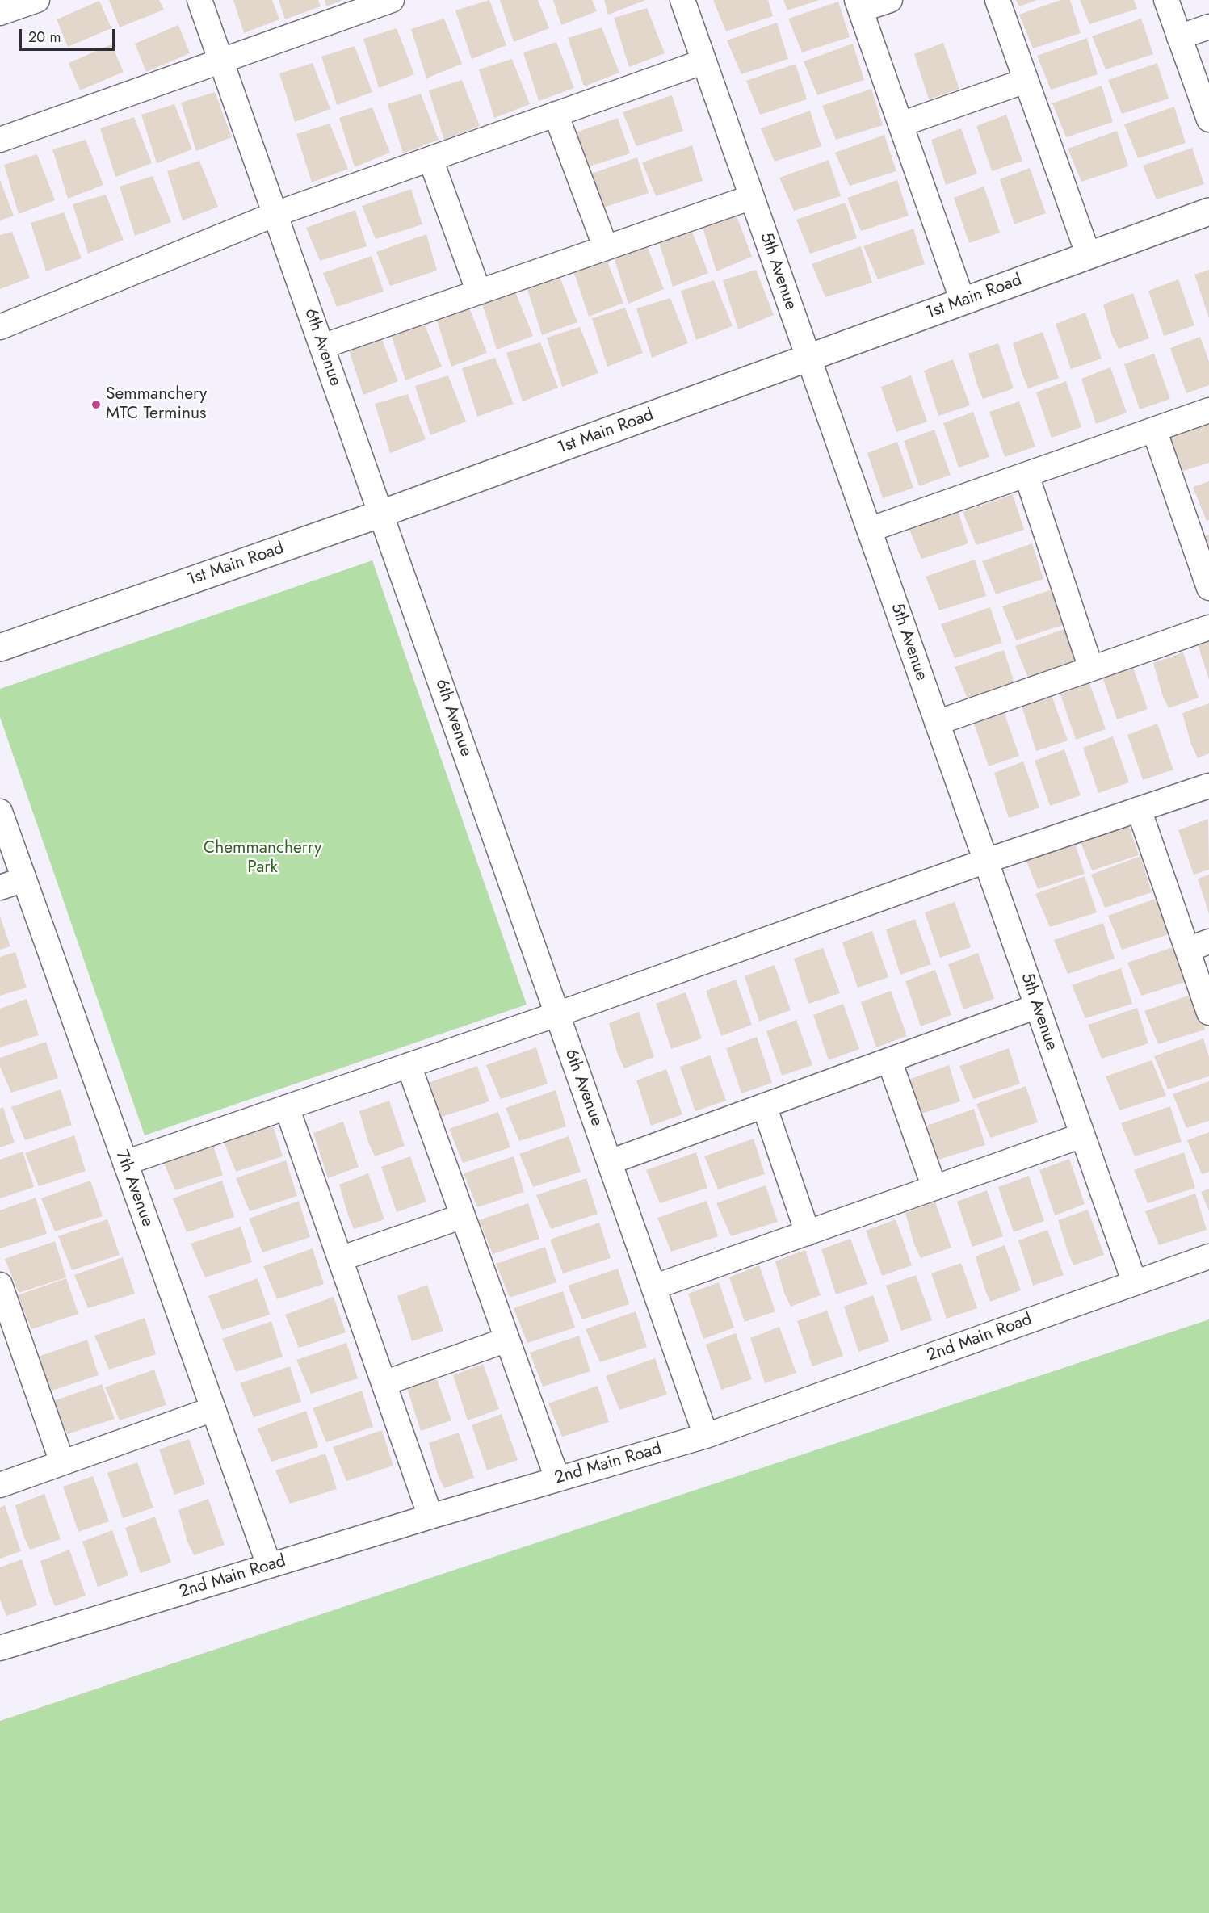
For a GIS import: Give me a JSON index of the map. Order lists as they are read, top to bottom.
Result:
{
  "streets": {
    "street": [
      "5th Avenue",
      "1st Main Road",
      "6th Avenue",
      "7th Avenue",
      "2nd Main Road"
    ]
  },
  "crossings": [
    ["5th Avenue", "1st Main Road"],
    ["5th Avenue", "2nd Main Road"],
    ["1st Main Road", "6th Avenue"],
    ["6th Avenue", "2nd Main Road"],
    ["7th Avenue", "2nd Main Road"]
  ],
  "parks": ["Chemmancherry Park"],
  "places": ["Semmanchery MTC Terminus"],
  "scale_bar": "20 m"
}
